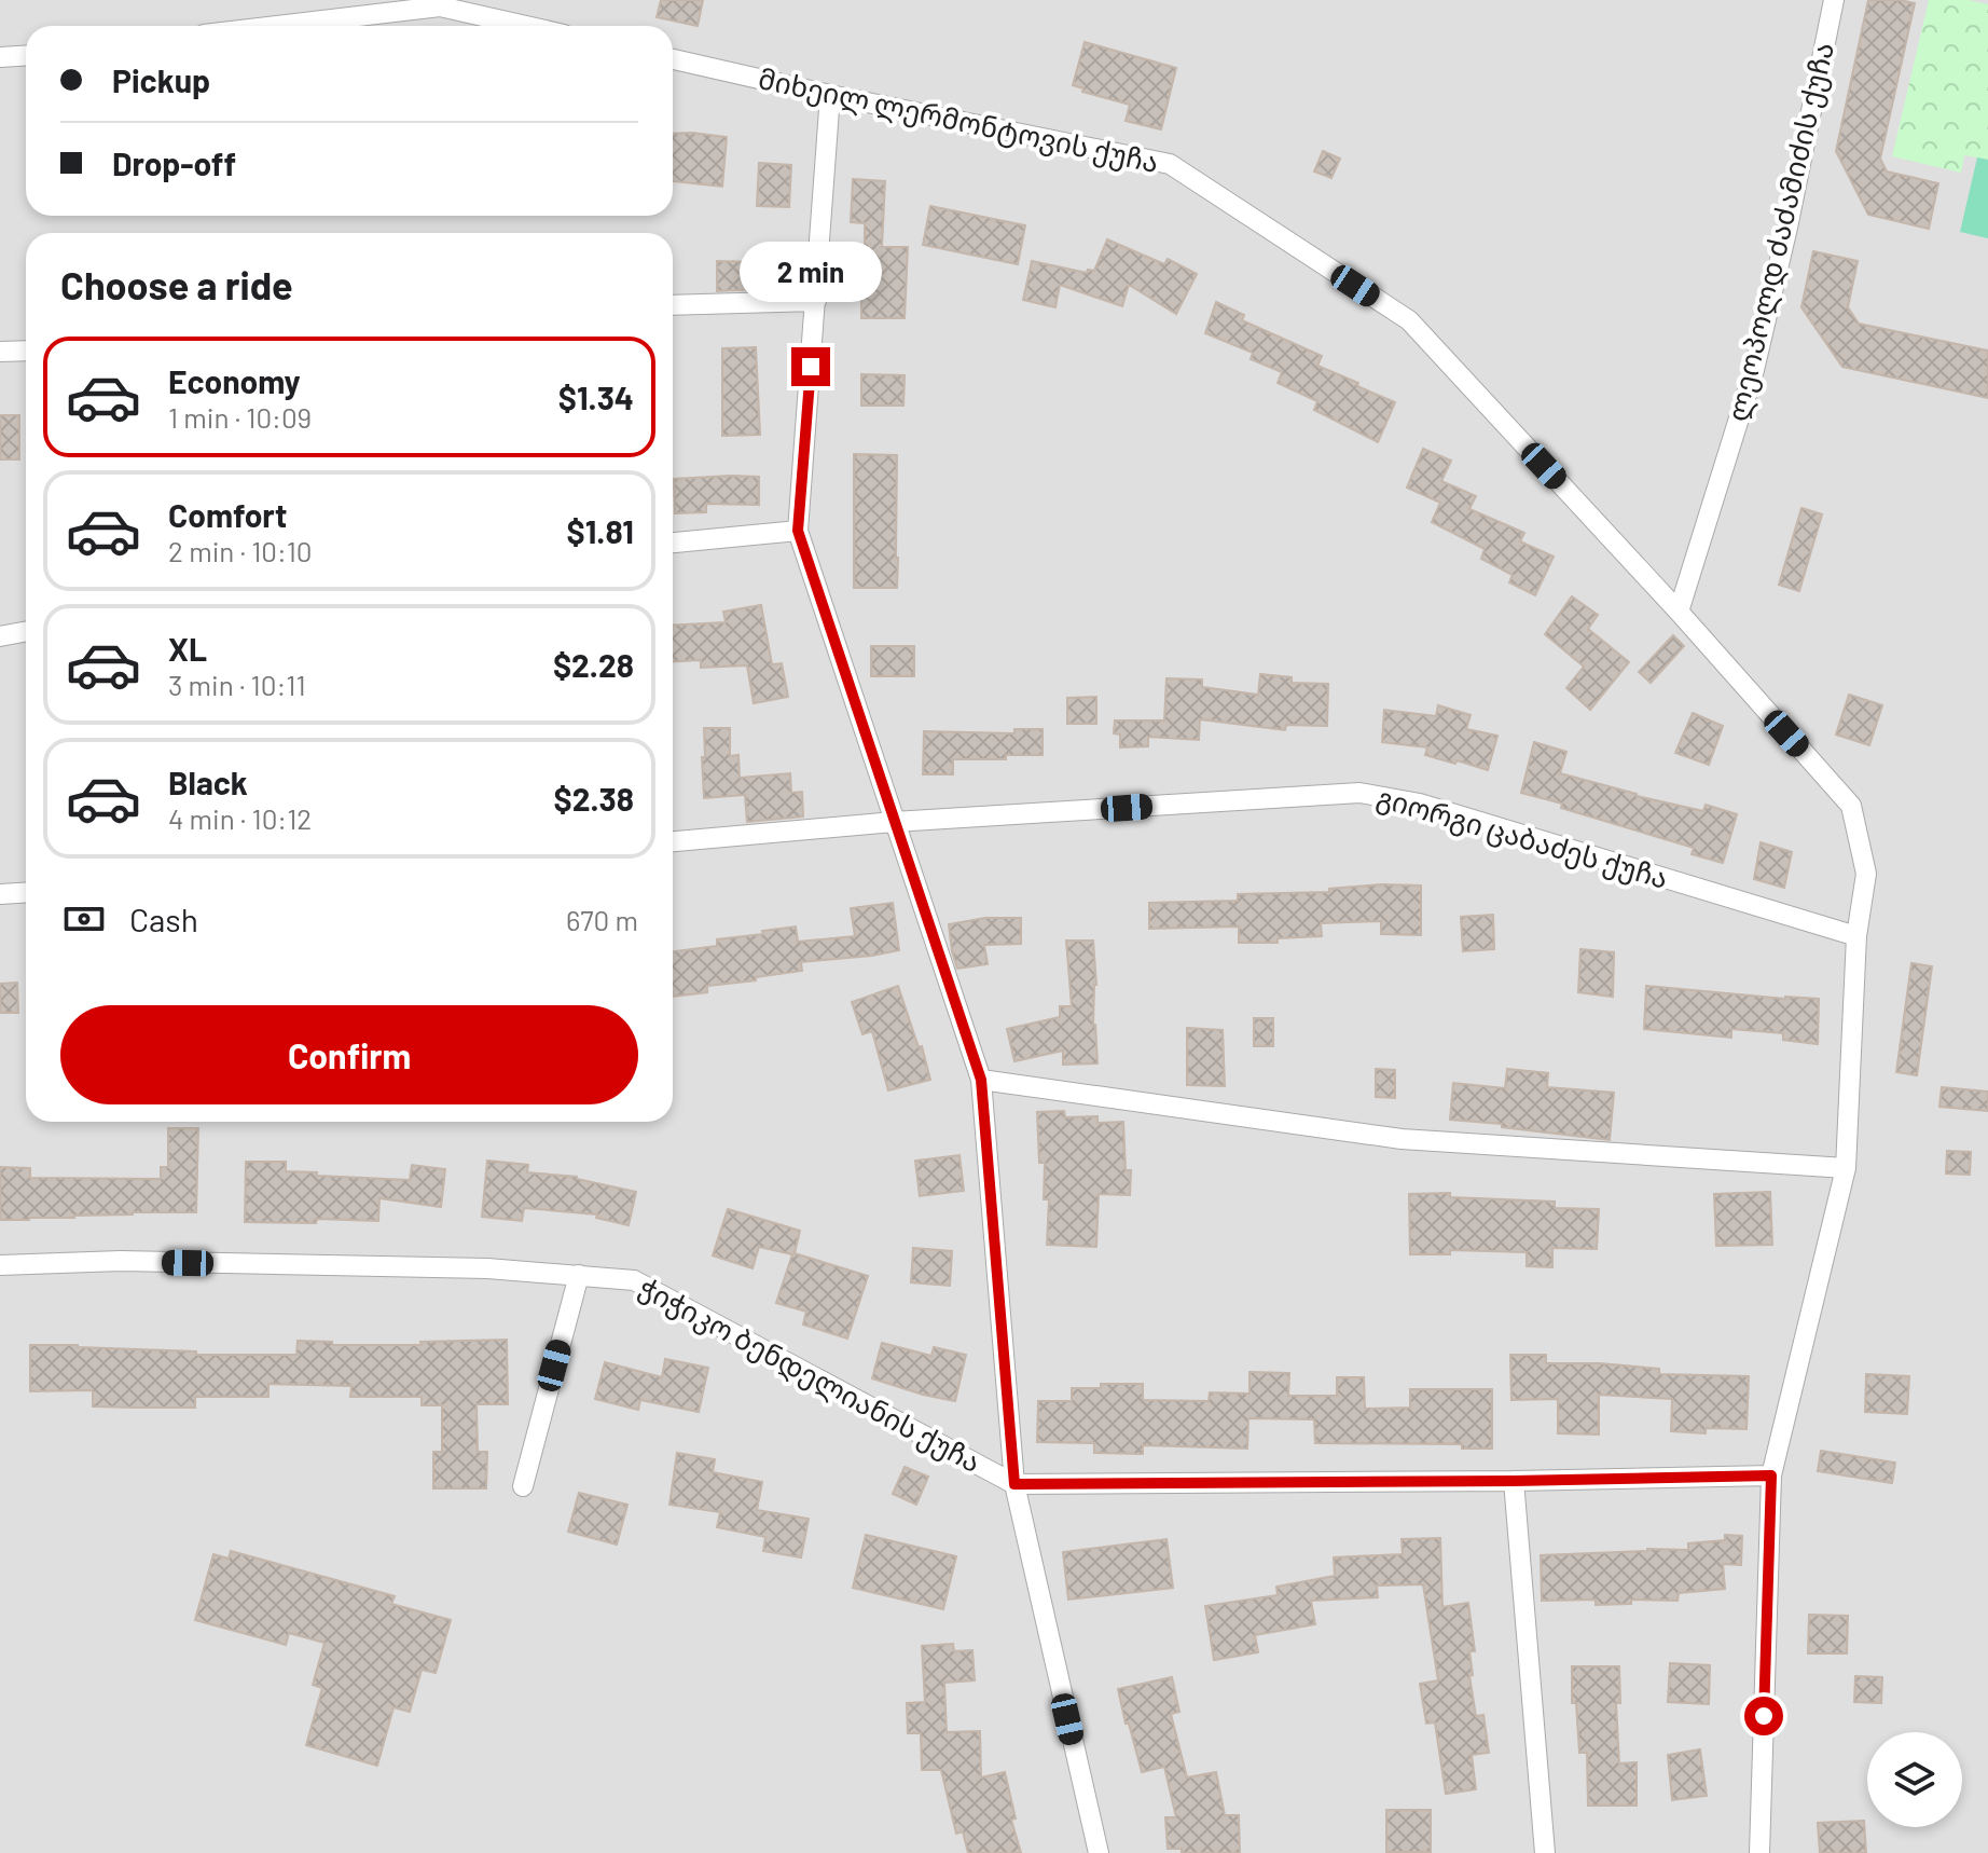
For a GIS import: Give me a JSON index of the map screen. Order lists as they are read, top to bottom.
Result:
{
  "streets": {
    "street": [
      "მიხეილ ლერმონტოვის ქუჩა",
      "ლეოპოლდ ძაძამიძის ქუჩა",
      "გიორგი ცაბაძეს ქუჩა",
      "ჭიჭიკო ბენდელიანის ქუჩა"
    ]
  },
  "crossings": [
    ["მიხეილ ლერმონტოვის ქუჩა", "ლეოპოლდ ძაძამიძის ქუჩა"],
    ["მიხეილ ლერმონტოვის ქუჩა", "გიორგი ცაბაძეს ქუჩა"],
    ["მიხეილ ლერმონტოვის ქუჩა", "ჭიჭიკო ბენდელიანის ქუჩა"]
  ],
  "page": {
    "banner": ["Pickup", "Drop-off"],
    "heading": "Choose a ride",
    "bubble": "2 min",
    "list": [
      {
        "name": "Economy",
        "note": "1 min · 10:09",
        "value": "$1.34"
      },
      {
        "name": "Comfort",
        "note": "2 min · 10:10",
        "value": "$1.81"
      },
      {
        "name": "XL",
        "note": "3 min · 10:11",
        "value": "$2.28"
      },
      {
        "name": "Black",
        "note": "4 min · 10:12",
        "value": "$2.38"
      }
    ],
    "pay": ["Cash", "670 m"],
    "buttons": "Confirm"
  }
}
